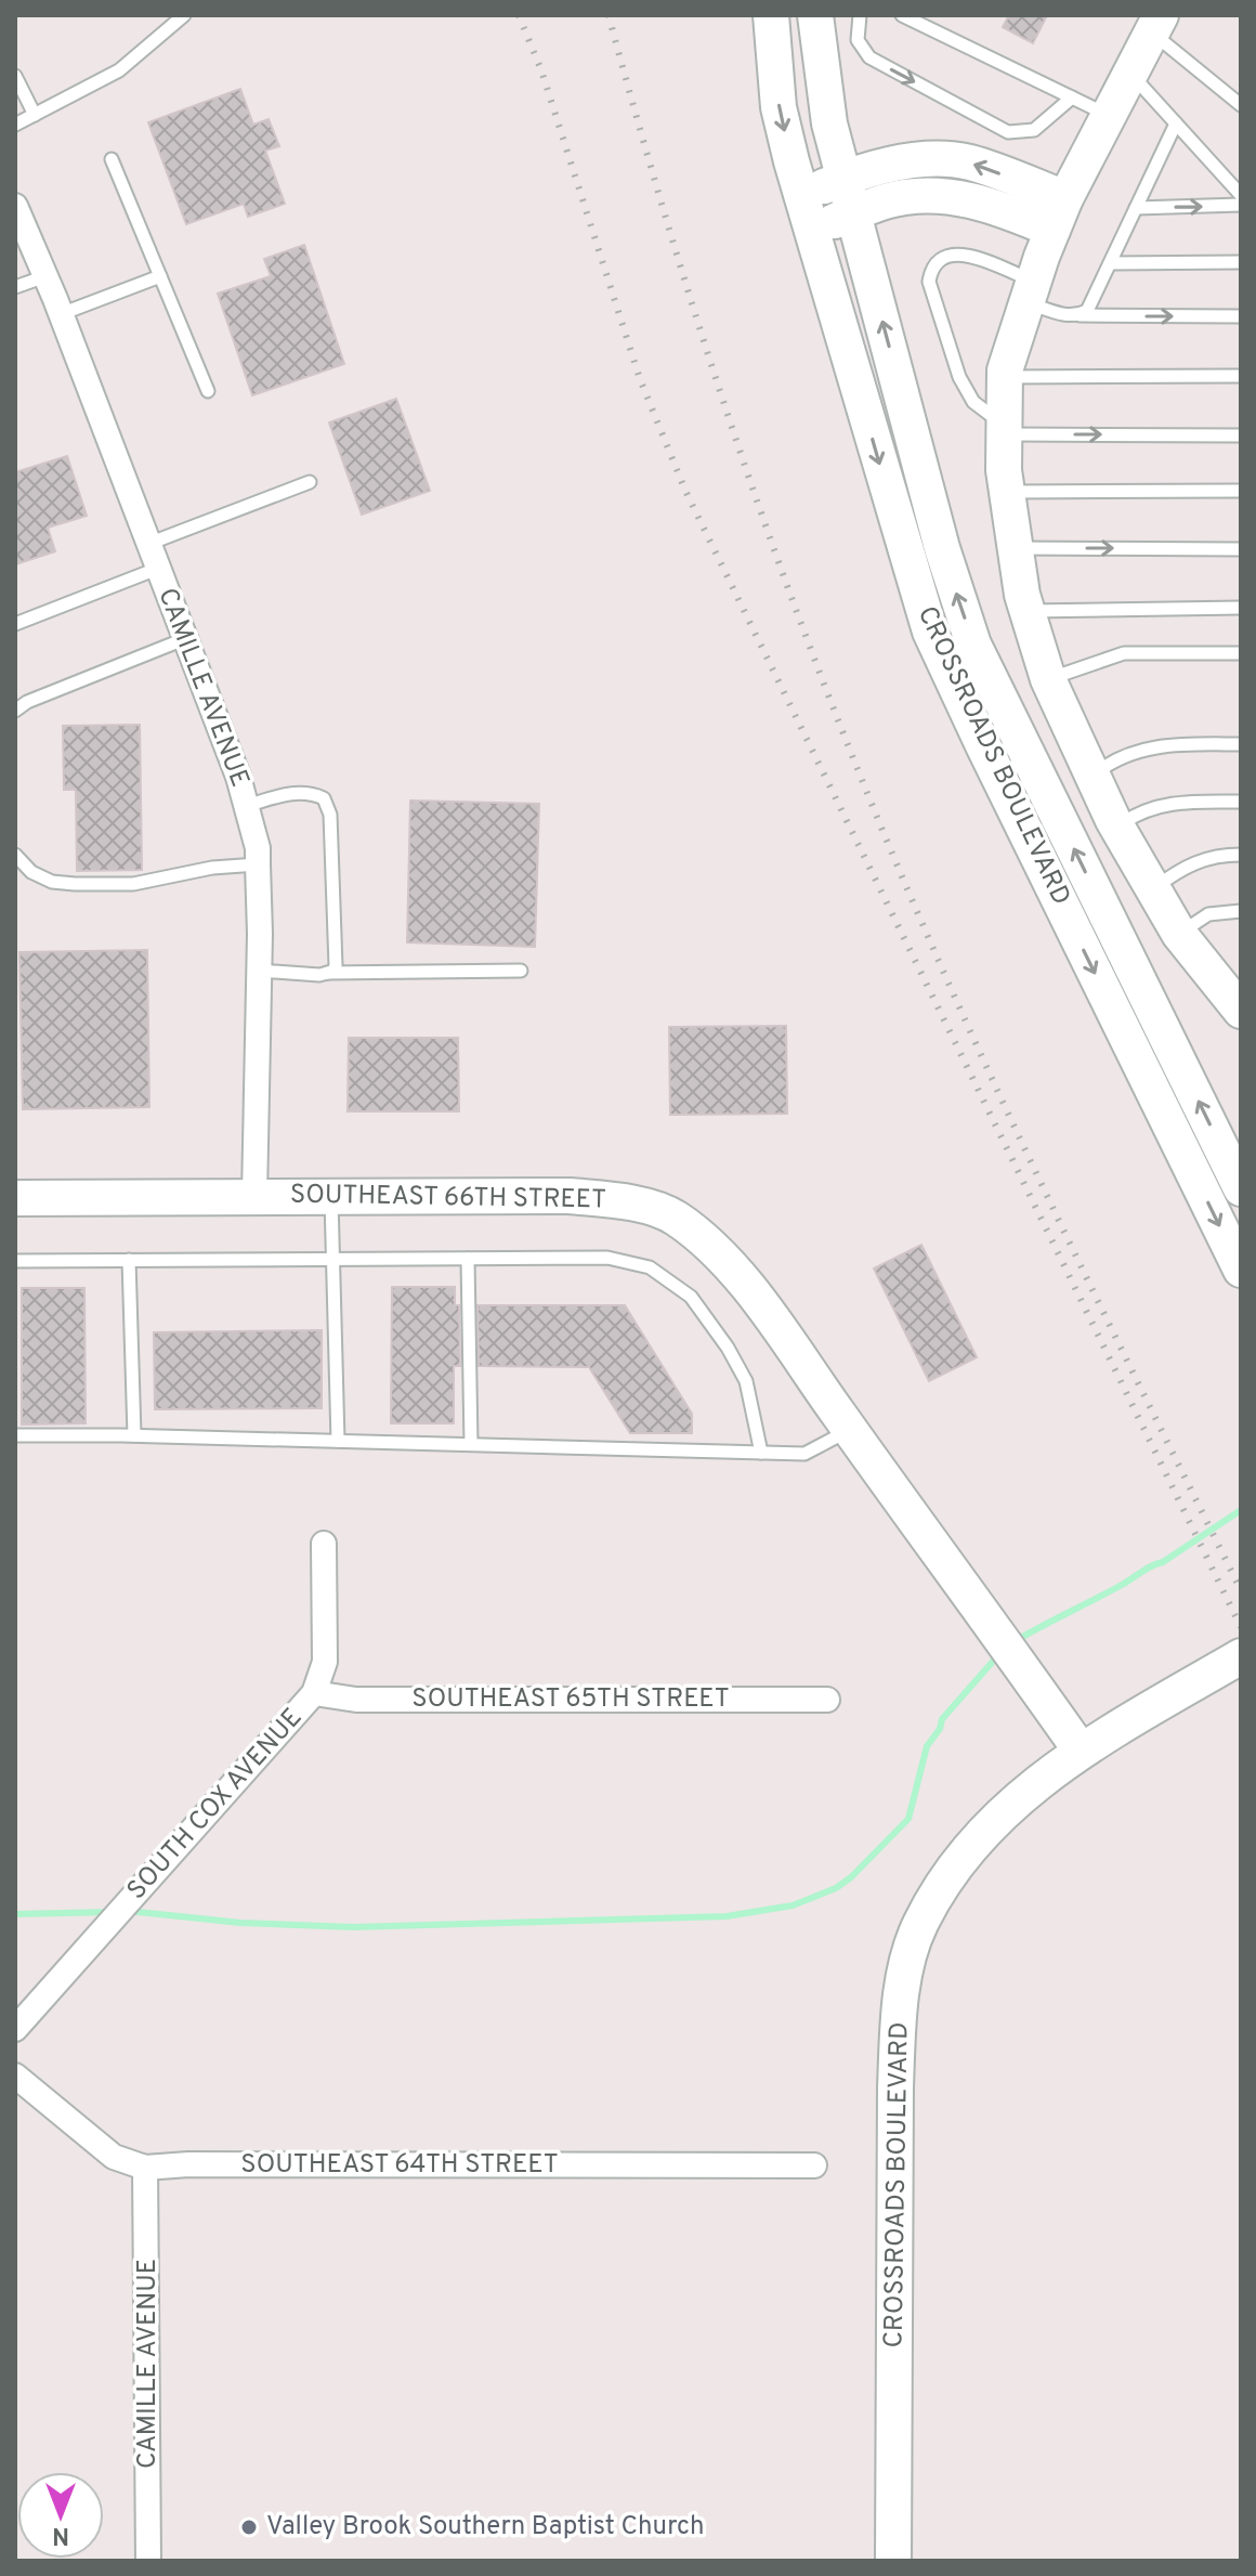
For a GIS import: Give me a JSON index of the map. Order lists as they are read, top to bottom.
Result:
{
  "streets": {
    "main road": ["CROSSROADS BOULEVARD", "SOUTHEAST 66TH STREET"],
    "street": [
      "CAMILLE AVENUE",
      "SOUTHEAST 65TH STREET",
      "SOUTH COX AVENUE",
      "SOUTHEAST 64TH STREET"
    ]
  },
  "crossings": [
    ["CAMILLE AVENUE", "SOUTHEAST 66TH STREET"],
    ["CAMILLE AVENUE", "SOUTHEAST 64TH STREET"],
    ["CROSSROADS BOULEVARD", "SOUTHEAST 66TH STREET"],
    ["SOUTHEAST 65TH STREET", "SOUTH COX AVENUE"]
  ],
  "places": ["Valley Brook Southern Baptist Church"],
  "north": "bottom"
}
